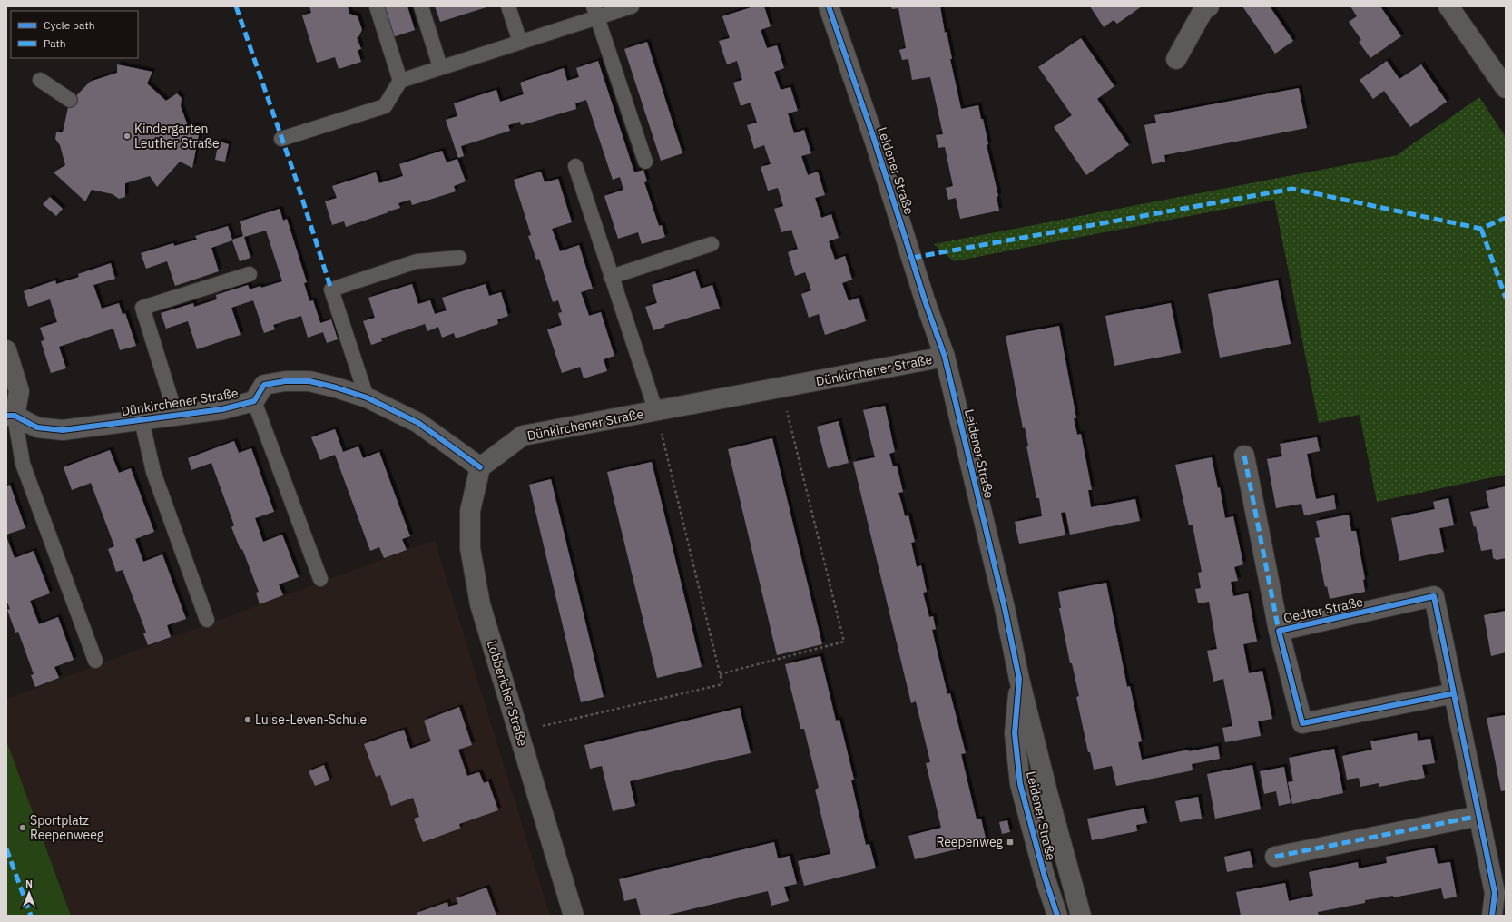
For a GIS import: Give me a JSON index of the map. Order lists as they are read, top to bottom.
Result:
{
  "streets": {
    "street": [
      "Leidener Straße",
      "Dünkirchener Straße",
      "Oedter Straße",
      "Lobbericher Straße"
    ]
  },
  "crossings": [
    ["Leidener Straße", "Dünkirchener Straße"],
    ["Dünkirchener Straße", "Lobbericher Straße"]
  ],
  "places": {
    "other": ["Kindergarten Leuther Straße", "Luise-Leven-Schule", "Sportplatz Reepenweeg"],
    "transit": ["Reepenweg"]
  },
  "legend": ["Cycle path", "Path"],
  "north": "top"
}
